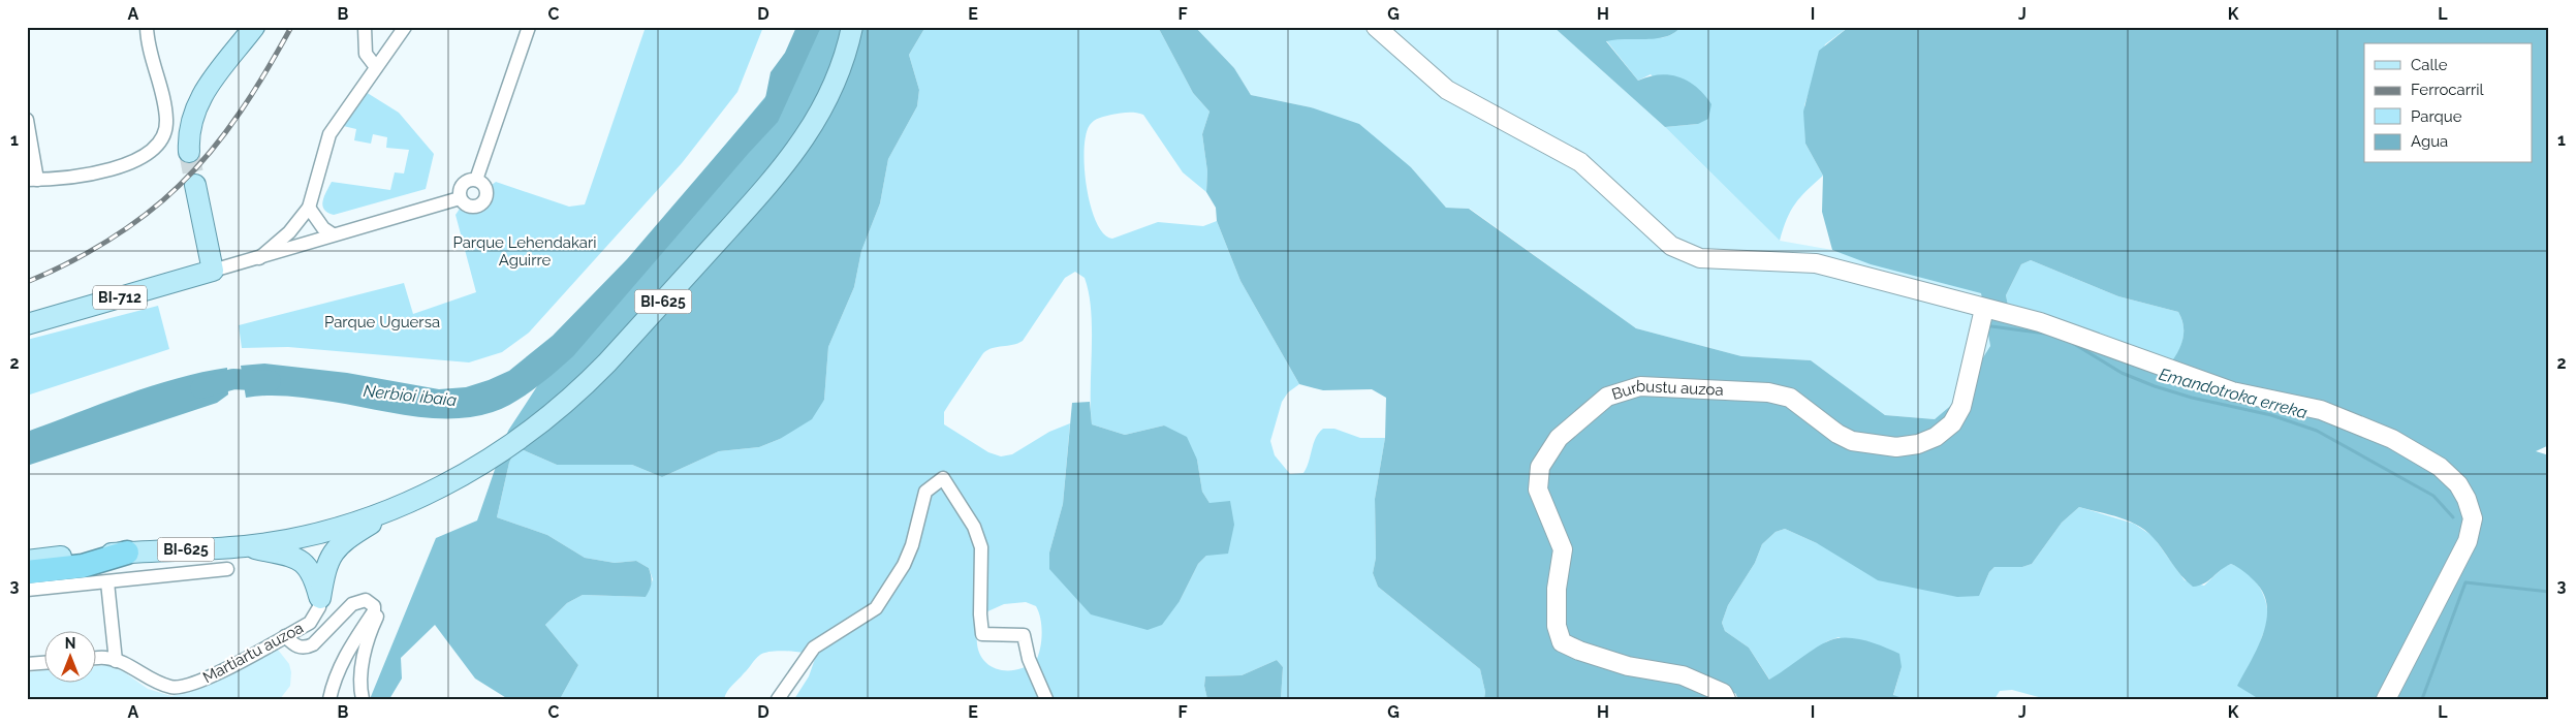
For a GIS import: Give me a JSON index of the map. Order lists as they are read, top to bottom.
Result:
{
  "streets": {
    "main road": ["BI-712", "BI-625"],
    "street": ["Burbustu auzoa", "Martiartu auzoa"]
  },
  "water": ["Emandotroka erreka", "Nerbioi ibaia"],
  "parks": ["Parque Lehendakari Aguirre", "Parque Uguersa"],
  "legend": [
    "Calle",
    "Ferrocarril",
    "Parque",
    "Agua"
  ],
  "north": "top",
  "grid": {
    "columns": [
      "A",
      "B",
      "C",
      "D",
      "E",
      "F",
      "G",
      "H",
      "I",
      "J",
      "K",
      "L"
    ],
    "rows": ["1", "2", "3"]
  }
}
